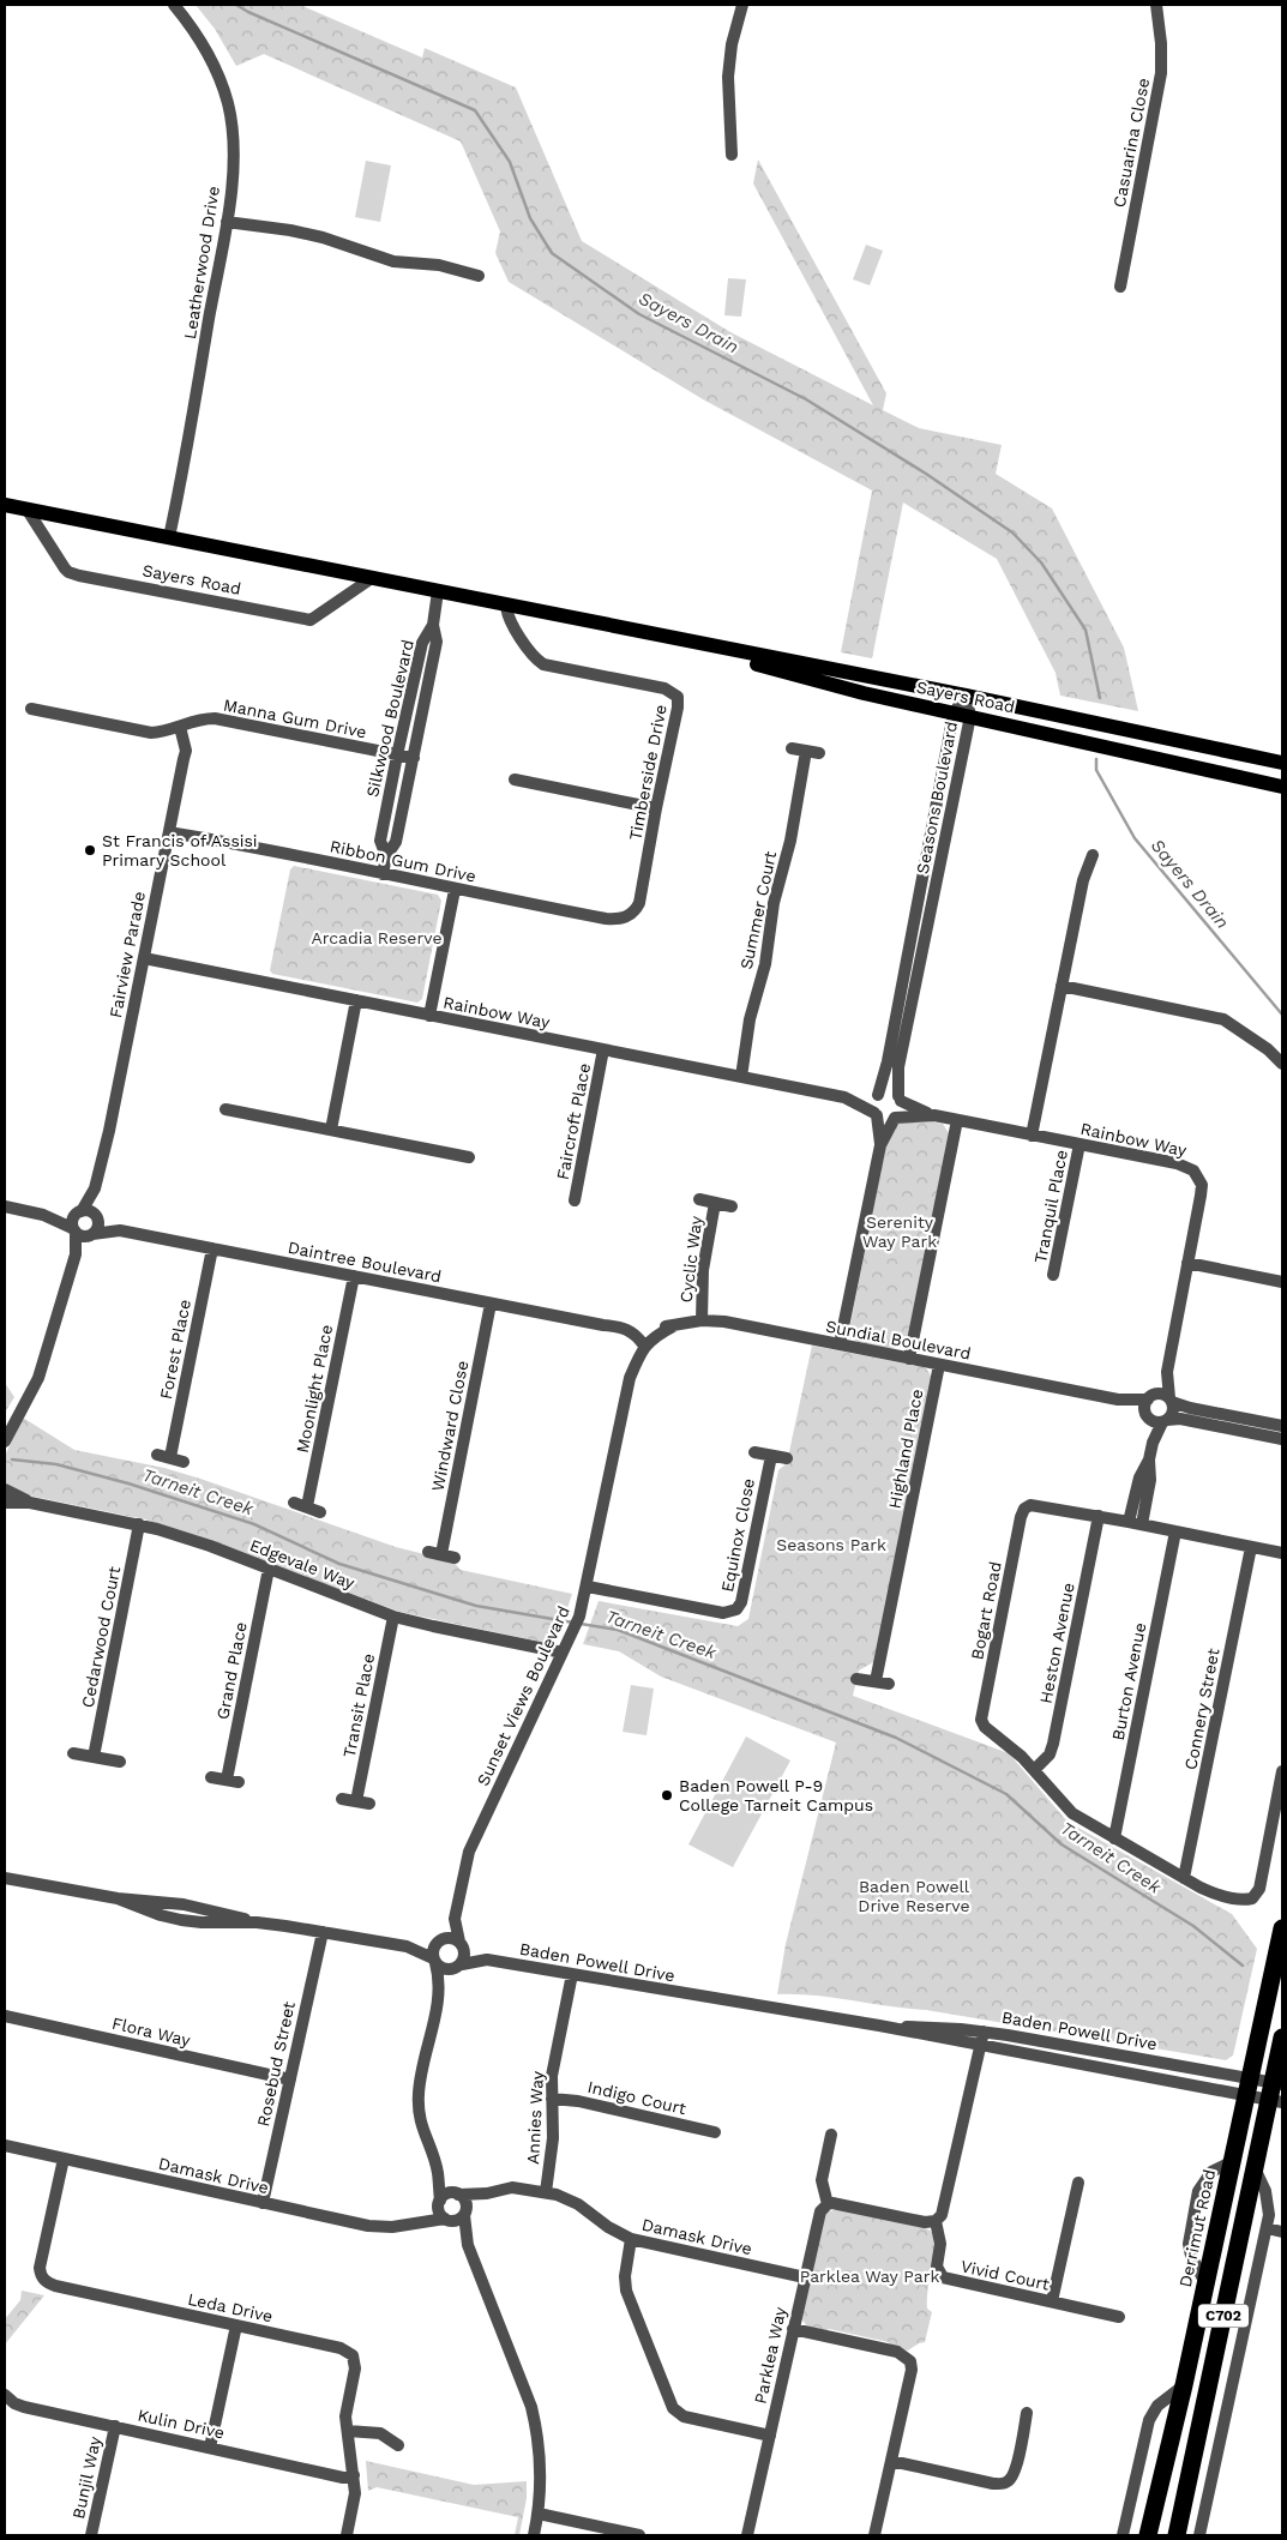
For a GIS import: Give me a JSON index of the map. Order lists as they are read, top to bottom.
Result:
{
  "streets": {
    "highway": ["Derrimut Road", "C702"],
    "main road": ["Sayers Road"],
    "street": [
      "Casuarina Close",
      "Leatherwood Drive",
      "Manna Gum Drive",
      "Silkwood Boulevard",
      "Timberside Drive",
      "Seasons Boulevard",
      "Ribbon Gum Drive",
      "Summer Court",
      "Fairview Parade",
      "Rainbow Way",
      "Faircroft Place",
      "Tranquil Place",
      "Cyclic Way",
      "Daintree Boulevard",
      "Sundial Boulevard",
      "Forest Place",
      "Moonlight Place",
      "Windward Close",
      "Highland Place",
      "Equinox Close",
      "Edgevale Way",
      "Bogart Road",
      "Cedarwood Court",
      "Heston Avenue",
      "Grand Place",
      "Burton Avenue",
      "Sunset Views Boulevard",
      "Transit Place",
      "Connery Street",
      "Baden Powell Drive",
      "Flora Way",
      "Rosebud Street",
      "Indigo Court",
      "Annies Way",
      "Damask Drive",
      "Vivid Court",
      "Leda Drive",
      "Parklea Way",
      "Kulin Drive",
      "Bunjil Way"
    ]
  },
  "crossings": [
    ["Leatherwood Drive", "Sayers Road"],
    ["Sayers Road", "Silkwood Boulevard"],
    ["Sayers Road", "Timberside Drive"],
    ["Sayers Road", "Seasons Boulevard"],
    ["Manna Gum Drive", "Silkwood Boulevard"],
    ["Manna Gum Drive", "Fairview Parade"],
    ["Silkwood Boulevard", "Ribbon Gum Drive"],
    ["Timberside Drive", "Ribbon Gum Drive"],
    ["Seasons Boulevard", "Rainbow Way"],
    ["Ribbon Gum Drive", "Fairview Parade"],
    ["Summer Court", "Rainbow Way"],
    ["Fairview Parade", "Rainbow Way"],
    ["Fairview Parade", "Daintree Boulevard"],
    ["Rainbow Way", "Faircroft Place"],
    ["Rainbow Way", "Tranquil Place"],
    ["Rainbow Way", "Sundial Boulevard"],
    ["Cyclic Way", "Sundial Boulevard"],
    ["Daintree Boulevard", "Sundial Boulevard"],
    ["Daintree Boulevard", "Forest Place"],
    ["Daintree Boulevard", "Moonlight Place"],
    ["Daintree Boulevard", "Windward Close"],
    ["Daintree Boulevard", "Sunset Views Boulevard"],
    ["Sundial Boulevard", "Highland Place"],
    ["Sundial Boulevard", "Sunset Views Boulevard"],
    ["Equinox Close", "Sunset Views Boulevard"],
    ["Edgevale Way", "Cedarwood Court"],
    ["Edgevale Way", "Grand Place"],
    ["Edgevale Way", "Sunset Views Boulevard"],
    ["Edgevale Way", "Transit Place"],
    ["Bogart Road", "Heston Avenue"],
    ["Sunset Views Boulevard", "Baden Powell Drive"],
    ["Baden Powell Drive", "Annies Way"],
    ["Baden Powell Drive", "Derrimut Road"],
    ["Baden Powell Drive", "C702"],
    ["Flora Way", "Rosebud Street"],
    ["Rosebud Street", "Damask Drive"],
    ["Indigo Court", "Annies Way"],
    ["Annies Way", "Damask Drive"],
    ["Damask Drive", "Leda Drive"],
    ["Damask Drive", "Parklea Way"],
    ["Leda Drive", "Kulin Drive"],
    ["Kulin Drive", "Bunjil Way"]
  ],
  "water": ["Sayers Drain", "Tarneit Creek"],
  "parks": [
    "Arcadia Reserve",
    "Serenity Way Park",
    "Seasons Park",
    "Baden Powell Drive Reserve",
    "Parklea Way Park"
  ],
  "places": ["St Francis of Assisi Primary School", "Baden Powell P-9 College Tarneit Campus"]
}
